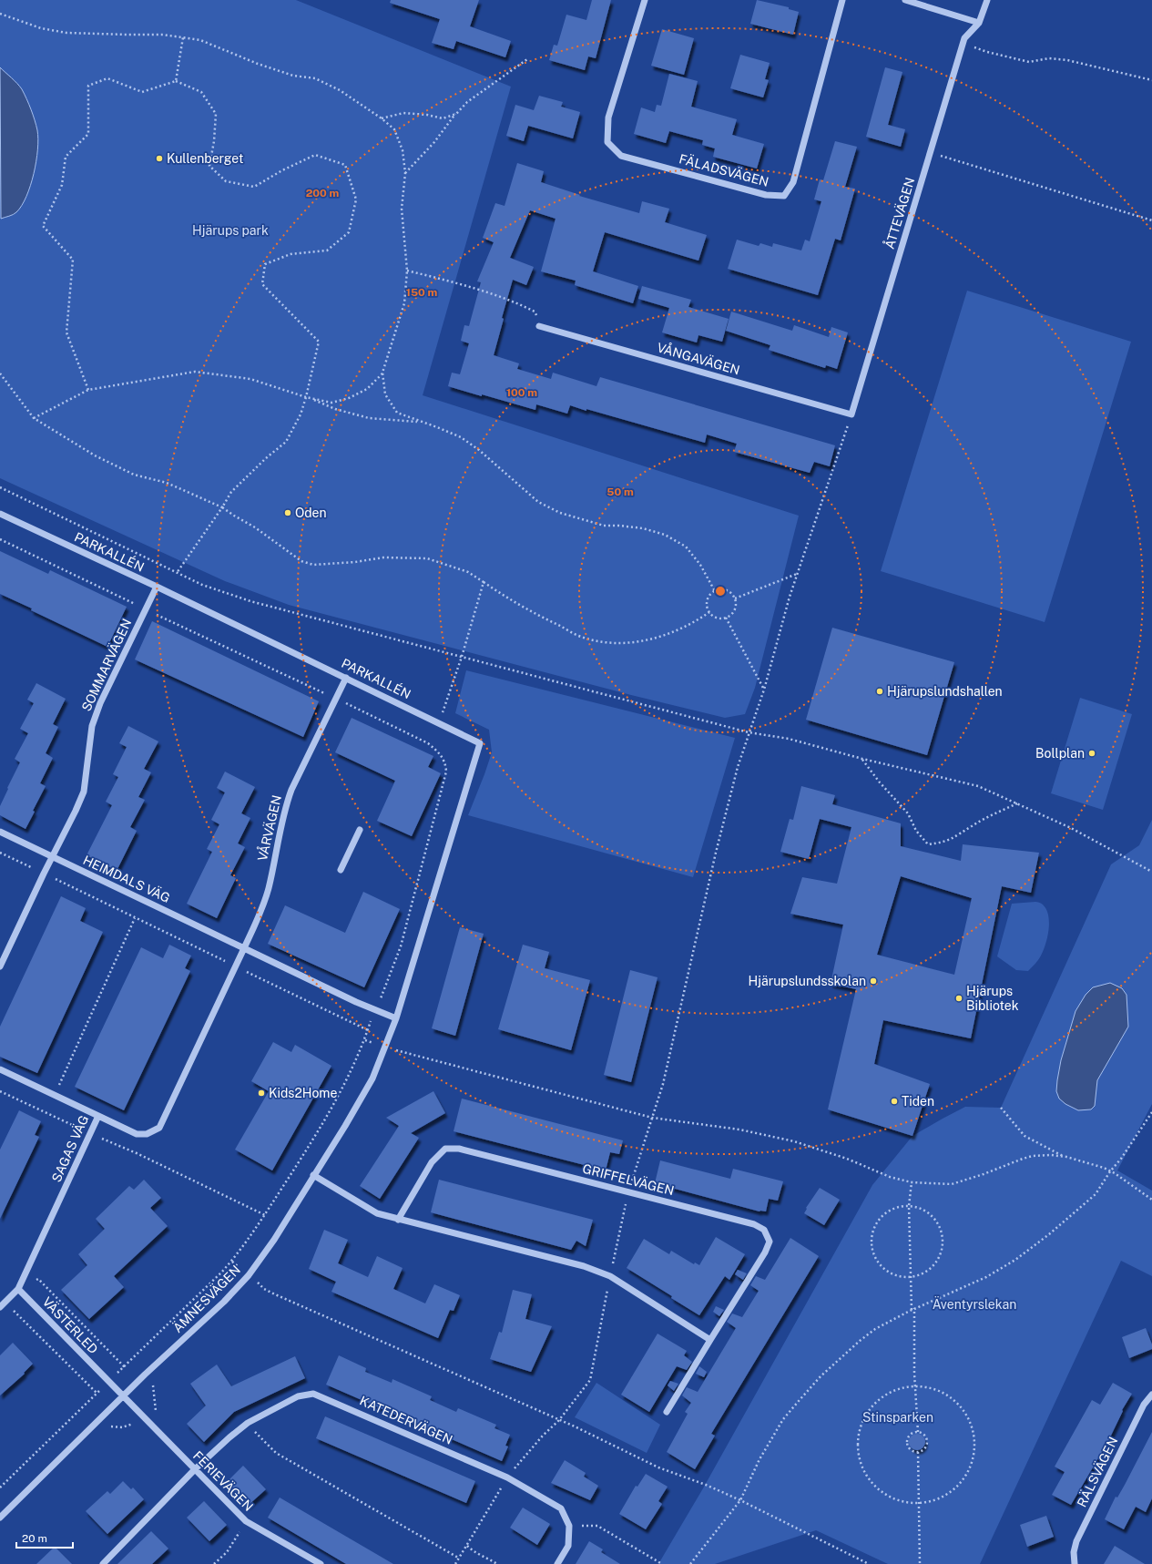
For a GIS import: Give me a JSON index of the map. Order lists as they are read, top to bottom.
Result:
{
  "streets": {
    "street": [
      "FÄLADSVÄGEN",
      "ÅTTEVÄGEN",
      "VÅNGAVÄGEN",
      "PARKALLÉN",
      "SOMMARVÄGEN",
      "VÅRVÄGEN",
      "HEIMDALS VÄG",
      "SAGAS VÄG",
      "GRIFFELVÄGEN",
      "ÄMNESVÄGEN",
      "VÄSTERLED",
      "KATEDERVÄGEN",
      "RÄLSVÄGEN",
      "FERIEVÄGEN"
    ]
  },
  "crossings": [
    ["ÅTTEVÄGEN", "VÅNGAVÄGEN"],
    ["PARKALLÉN", "SOMMARVÄGEN"],
    ["PARKALLÉN", "VÅRVÄGEN"],
    ["PARKALLÉN", "HEIMDALS VÄG"],
    ["PARKALLÉN", "ÄMNESVÄGEN"],
    ["SOMMARVÄGEN", "HEIMDALS VÄG"],
    ["VÅRVÄGEN", "HEIMDALS VÄG"],
    ["HEIMDALS VÄG", "ÄMNESVÄGEN"],
    ["SAGAS VÄG", "VÄSTERLED"],
    ["ÄMNESVÄGEN", "VÄSTERLED"],
    ["ÄMNESVÄGEN", "FERIEVÄGEN"],
    ["VÄSTERLED", "FERIEVÄGEN"],
    ["KATEDERVÄGEN", "FERIEVÄGEN"]
  ],
  "parks": ["Hjärups park", "Äventyrslekan", "Stinsparken"],
  "places": [
    "Kullenberget",
    "Oden",
    "Hjärupslundshallen",
    "Bollplan",
    "Hjärupslundsskolan",
    "Hjärups Bibliotek",
    "Kids2Home",
    "Tiden"
  ],
  "scale_bar": "20 m",
  "rings": [
    "200 m",
    "150 m",
    "100 m",
    "50 m"
  ]
}
